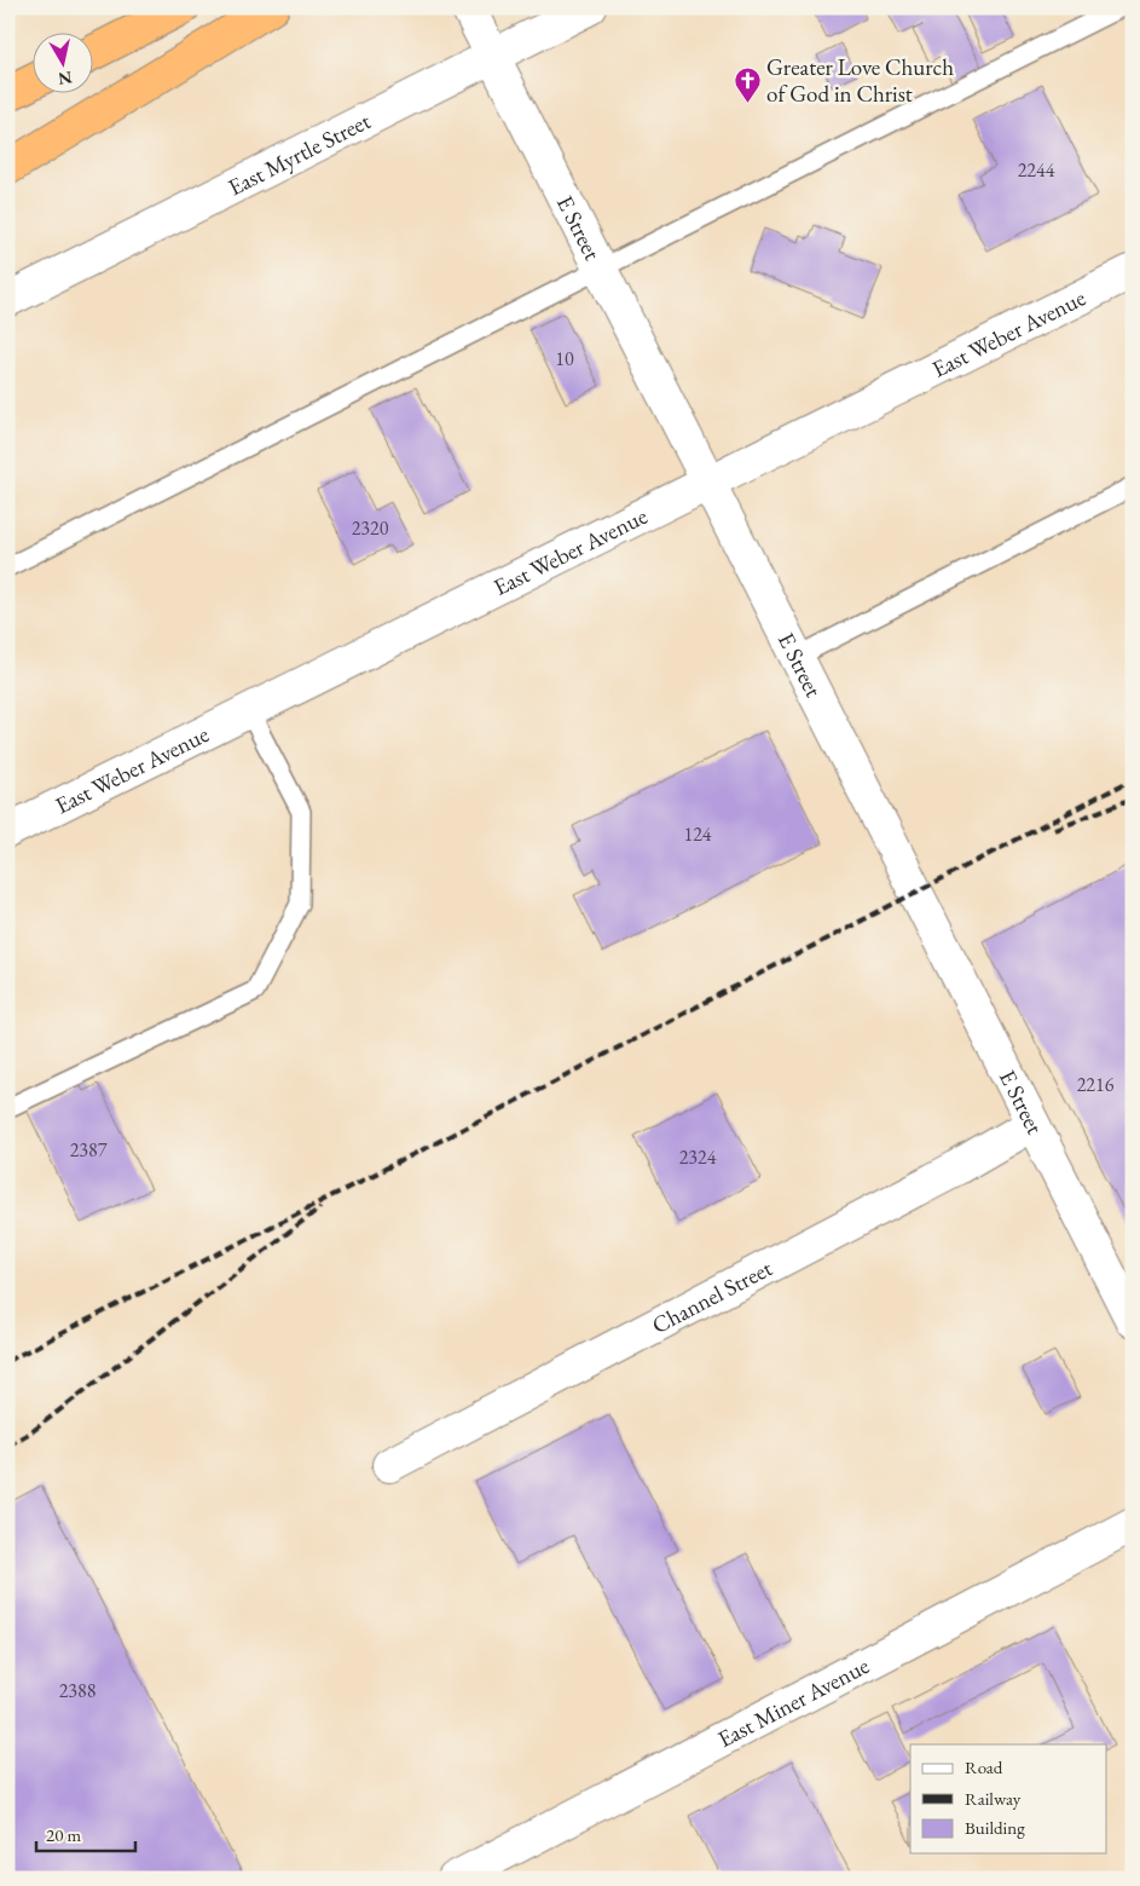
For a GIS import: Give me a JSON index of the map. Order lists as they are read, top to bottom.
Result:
{
  "streets": {
    "street": [
      "East Myrtle Street",
      "E Street",
      "East Weber Avenue",
      "Channel Street",
      "East Miner Avenue"
    ]
  },
  "crossings": [
    ["East Myrtle Street", "E Street"],
    ["E Street", "East Weber Avenue"],
    ["E Street", "Channel Street"]
  ],
  "places": {
    "church": ["Greater Love Church of God in Christ"]
  },
  "house_numbers": [
    "2244",
    "10",
    "2320",
    "124",
    "2216",
    "2387",
    "2324",
    "2388"
  ],
  "legend": ["Road", "Railway", "Building"],
  "scale_bar": "20 m",
  "north": "bottom"
}
